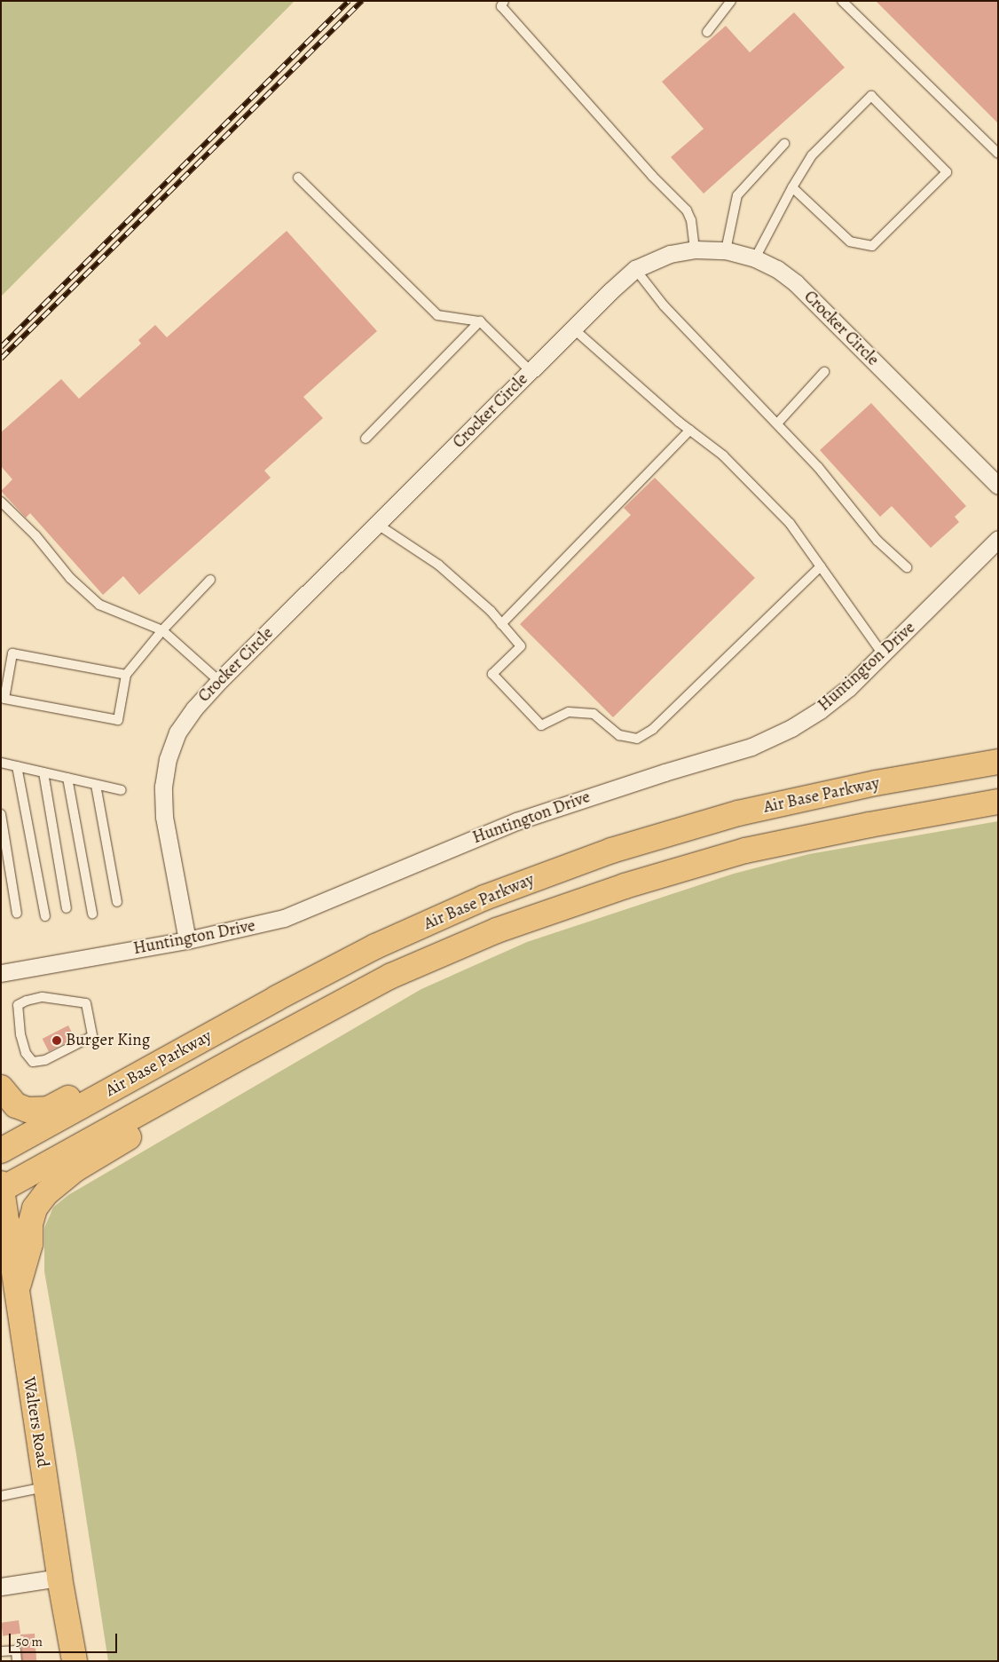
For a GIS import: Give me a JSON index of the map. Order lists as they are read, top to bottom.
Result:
{
  "streets": {
    "main road": ["Air Base Parkway", "Walters Road"],
    "street": ["Crocker Circle", "Huntington Drive"]
  },
  "crossings": [
    ["Crocker Circle", "Huntington Drive"],
    ["Air Base Parkway", "Walters Road"]
  ],
  "places": ["Burger King"],
  "scale_bar": "50 m"
}
